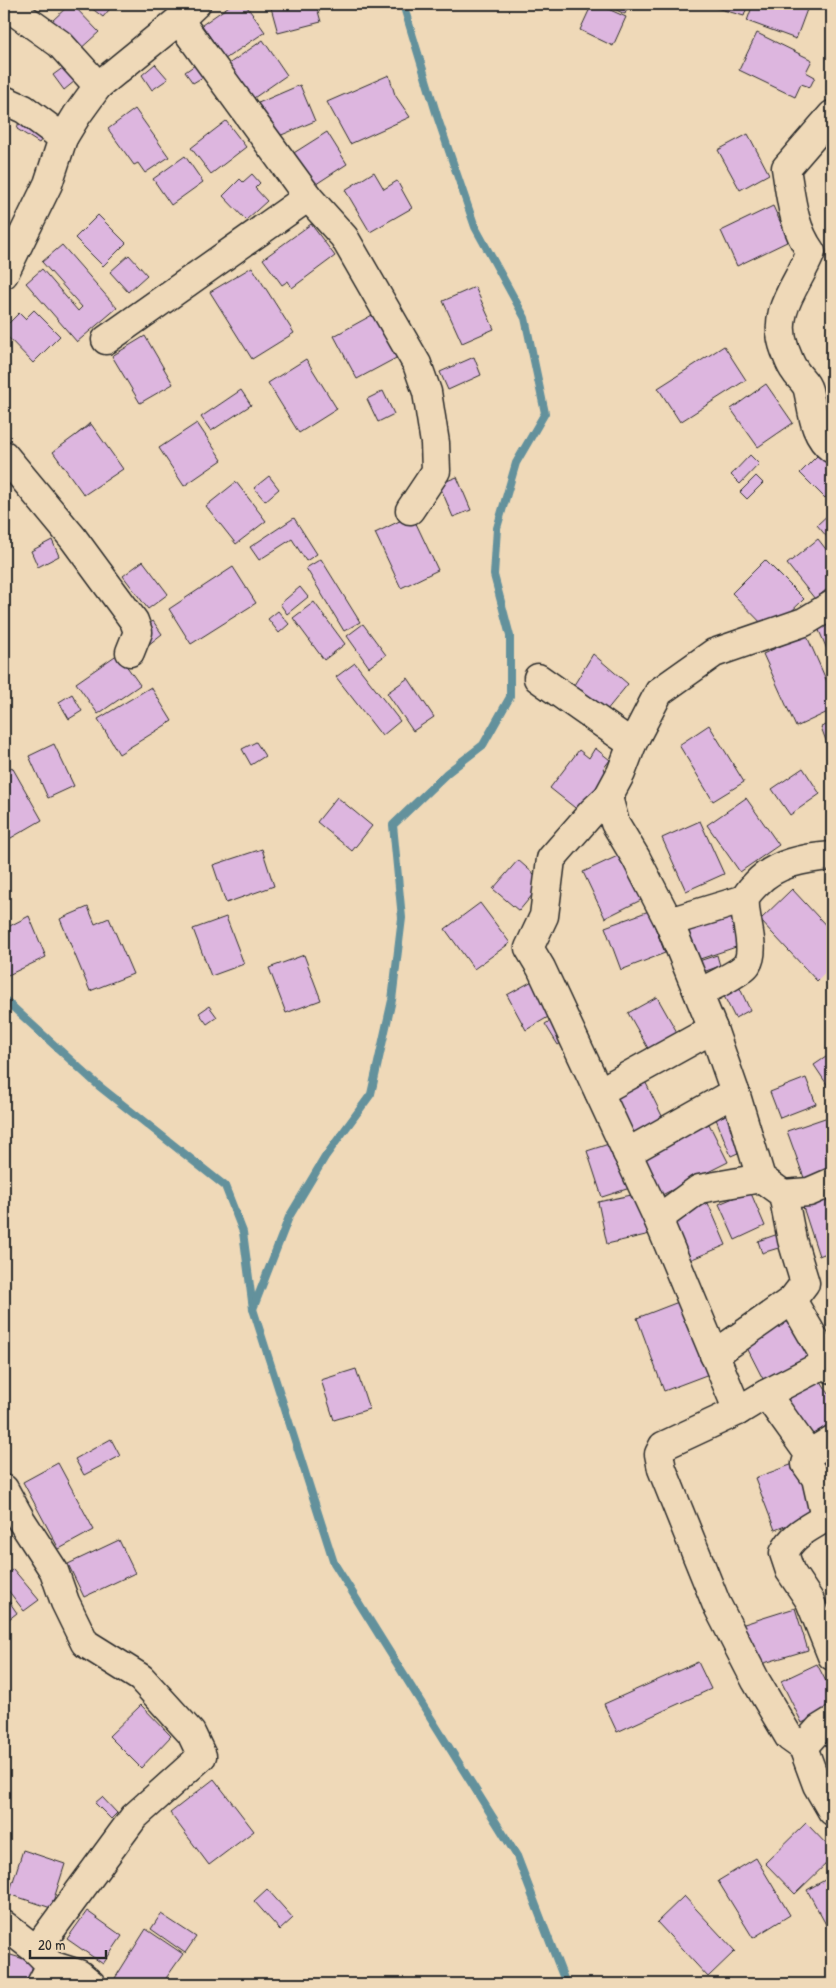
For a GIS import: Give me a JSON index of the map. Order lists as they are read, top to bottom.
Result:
{
  "scale_bar": "20 m"
}
